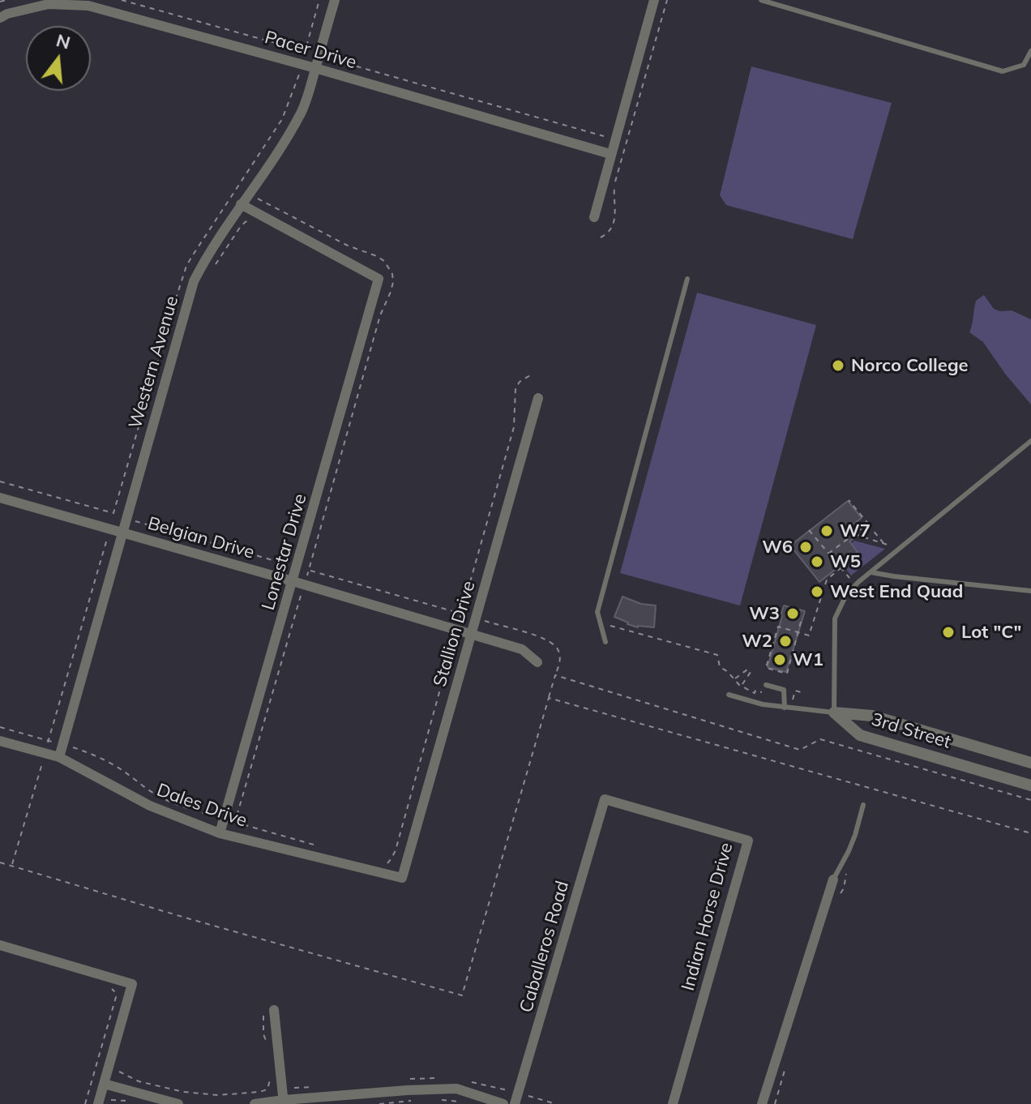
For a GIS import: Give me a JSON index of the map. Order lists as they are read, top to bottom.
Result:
{
  "streets": {
    "street": [
      "Pacer Drive",
      "Western Avenue",
      "Belgian Drive",
      "Lonestar Drive",
      "Stallion Drive",
      "3rd Street",
      "Dales Drive",
      "Indian Horse Drive",
      "Caballeros Road"
    ]
  },
  "crossings": [
    ["Pacer Drive", "Western Avenue"],
    ["Western Avenue", "Belgian Drive"],
    ["Western Avenue", "Dales Drive"],
    ["Belgian Drive", "Lonestar Drive"],
    ["Belgian Drive", "Stallion Drive"],
    ["Lonestar Drive", "Dales Drive"],
    ["Stallion Drive", "Dales Drive"],
    ["Indian Horse Drive", "Caballeros Road"]
  ],
  "places": [
    "Norco College",
    "W7",
    "W6",
    "W5",
    "West End Quad",
    "W3",
    "Lot \"C\"",
    "W2",
    "W1"
  ],
  "north": "top"
}
